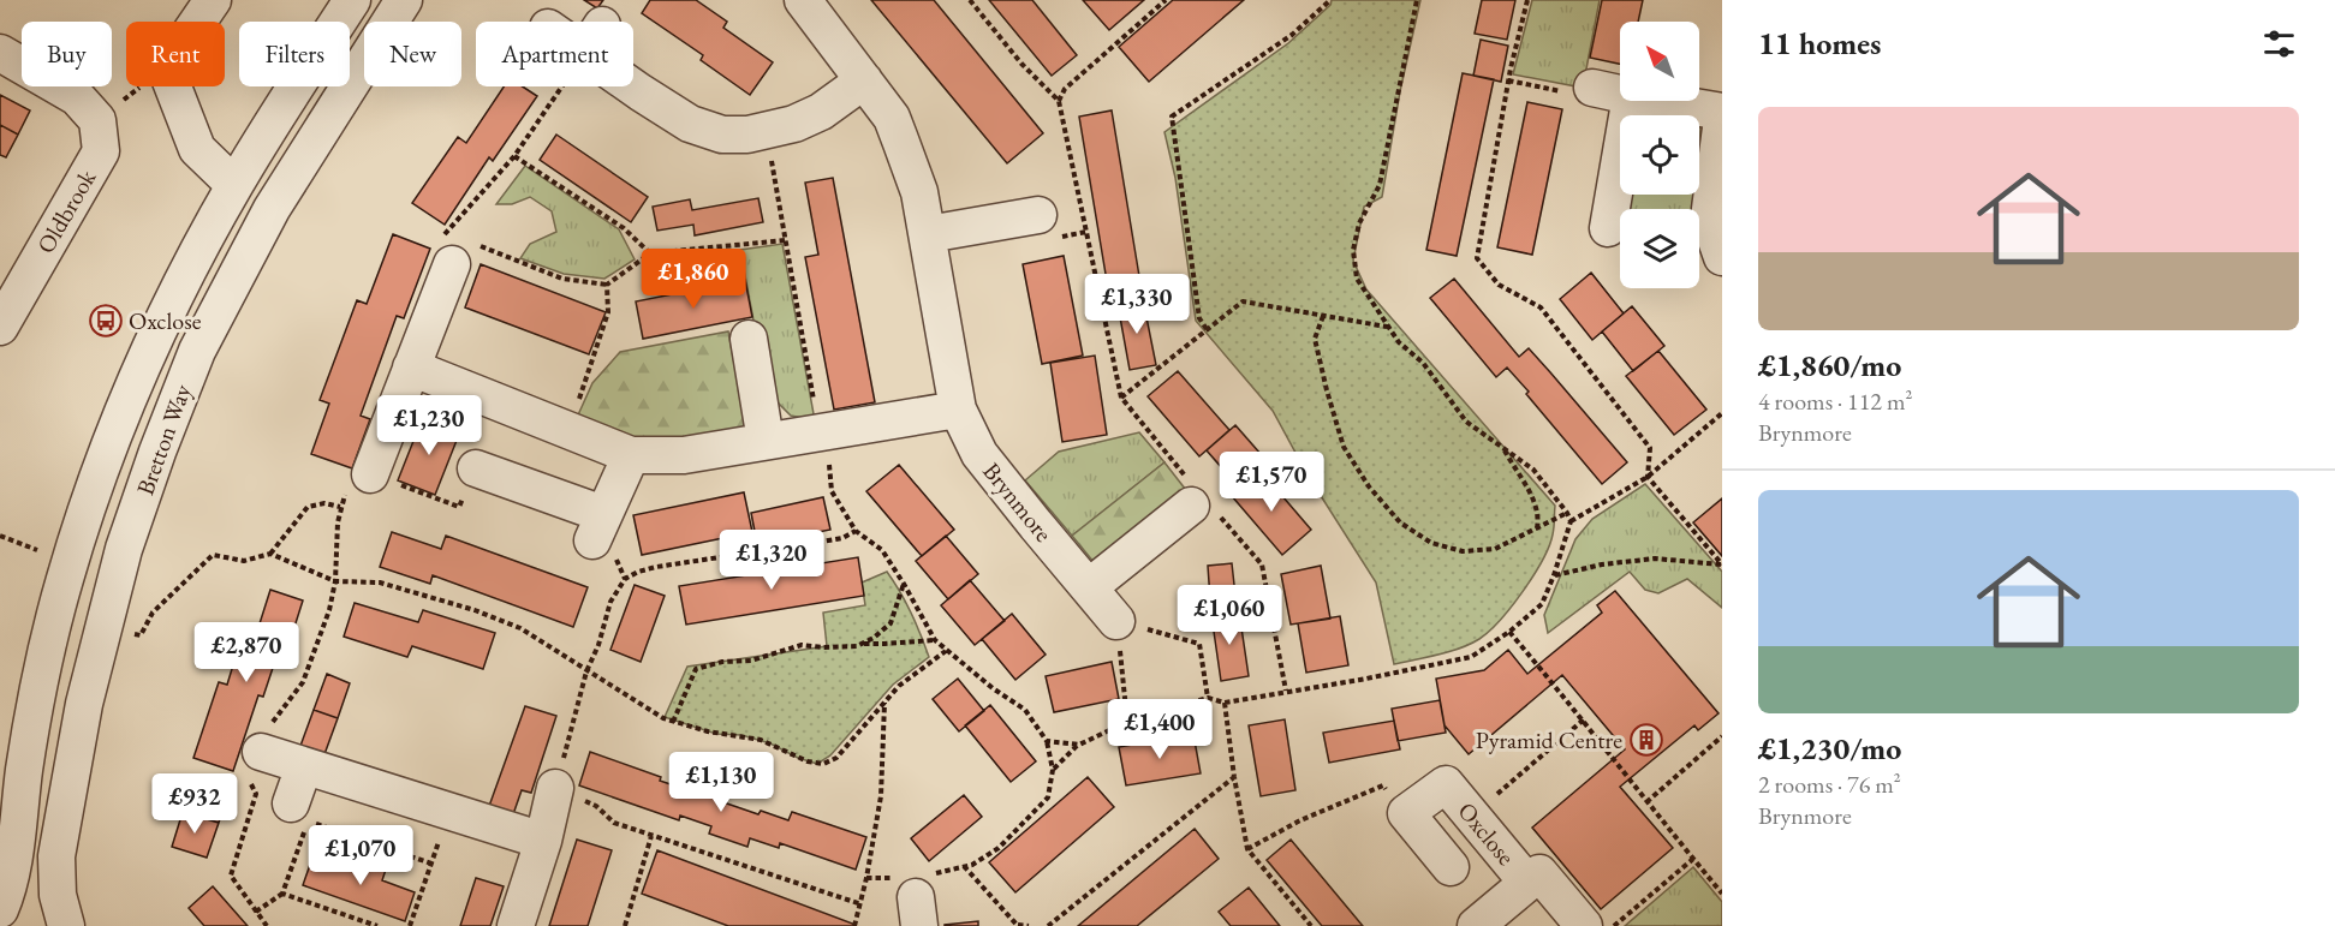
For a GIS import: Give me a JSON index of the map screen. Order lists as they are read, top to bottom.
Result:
{
  "streets": {
    "street": [
      "Oldbrook",
      "Bretton Way",
      "Brynmore",
      "Oxclose"
    ]
  },
  "places": {
    "bus stop": ["Oxclose"],
    "building": ["Pyramid Centre"]
  },
  "north": "top left",
  "page": {
    "heading": "11 homes",
    "chip": [
      "Buy",
      "Rent",
      "Filters",
      "New",
      "Apartment"
    ],
    "list": [
      {
        "name": "£1,860/mo",
        "note": "4 rooms · 112 m² · Brynmore"
      },
      {
        "name": "£1,230/mo",
        "note": "2 rooms · 76 m² · Brynmore"
      }
    ],
    "price": [
      "£1,860",
      "£1,330",
      "£1,230",
      "£1,570",
      "£1,320",
      "£1,060",
      "£2,870",
      "£1,400",
      "£1,130",
      "£932",
      "£1,070"
    ]
  }
}
